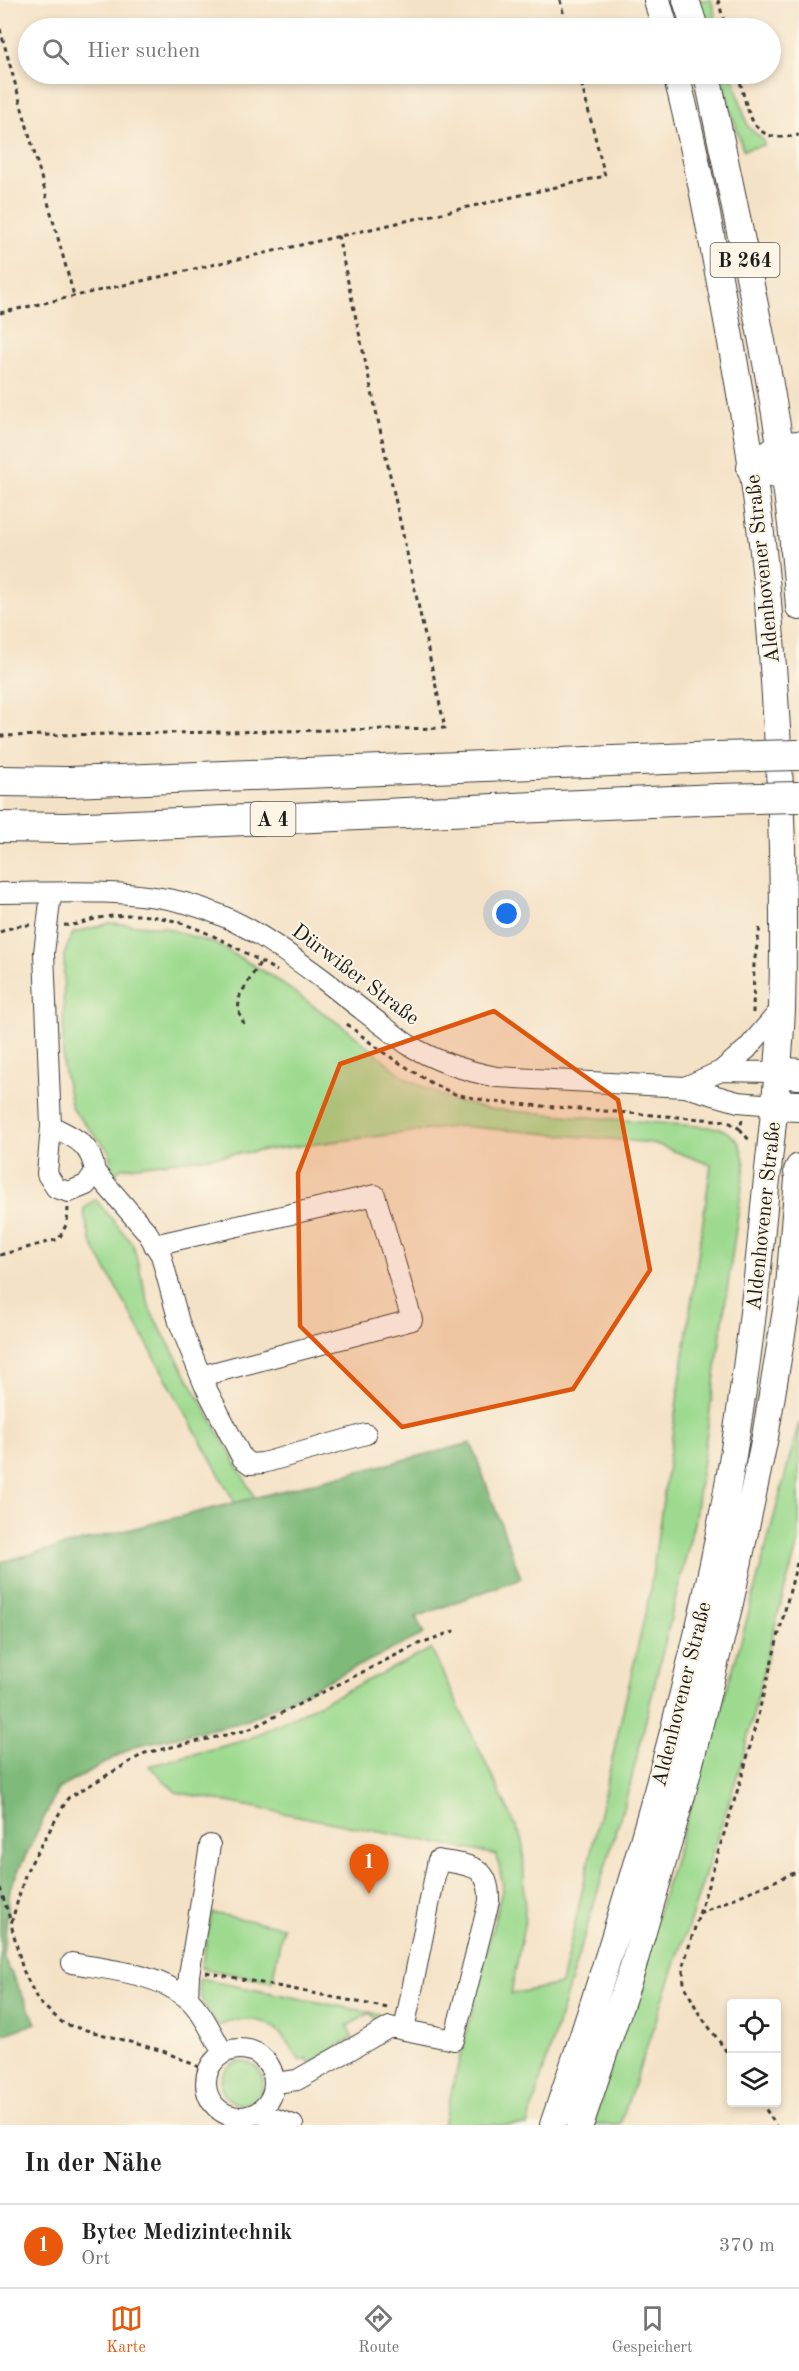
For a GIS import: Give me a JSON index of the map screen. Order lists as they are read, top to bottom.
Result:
{
  "streets": {
    "highway": ["A 4"],
    "main road": ["B 264", "Aldenhovener Straße"],
    "street": ["Dürwißer Straße"]
  },
  "crossings": [
    ["Aldenhovener Straße", "Dürwißer Straße"]
  ],
  "page": {
    "search": "Hier suchen",
    "pins": "1",
    "heading": "In der Nähe",
    "list": [
      {
        "mark": "1",
        "name": "Bytec Medizintechnik",
        "note": "Ort",
        "value": "370 m"
      }
    ],
    "nav": ["Karte", "Route", "Gespeichert"]
  }
}
